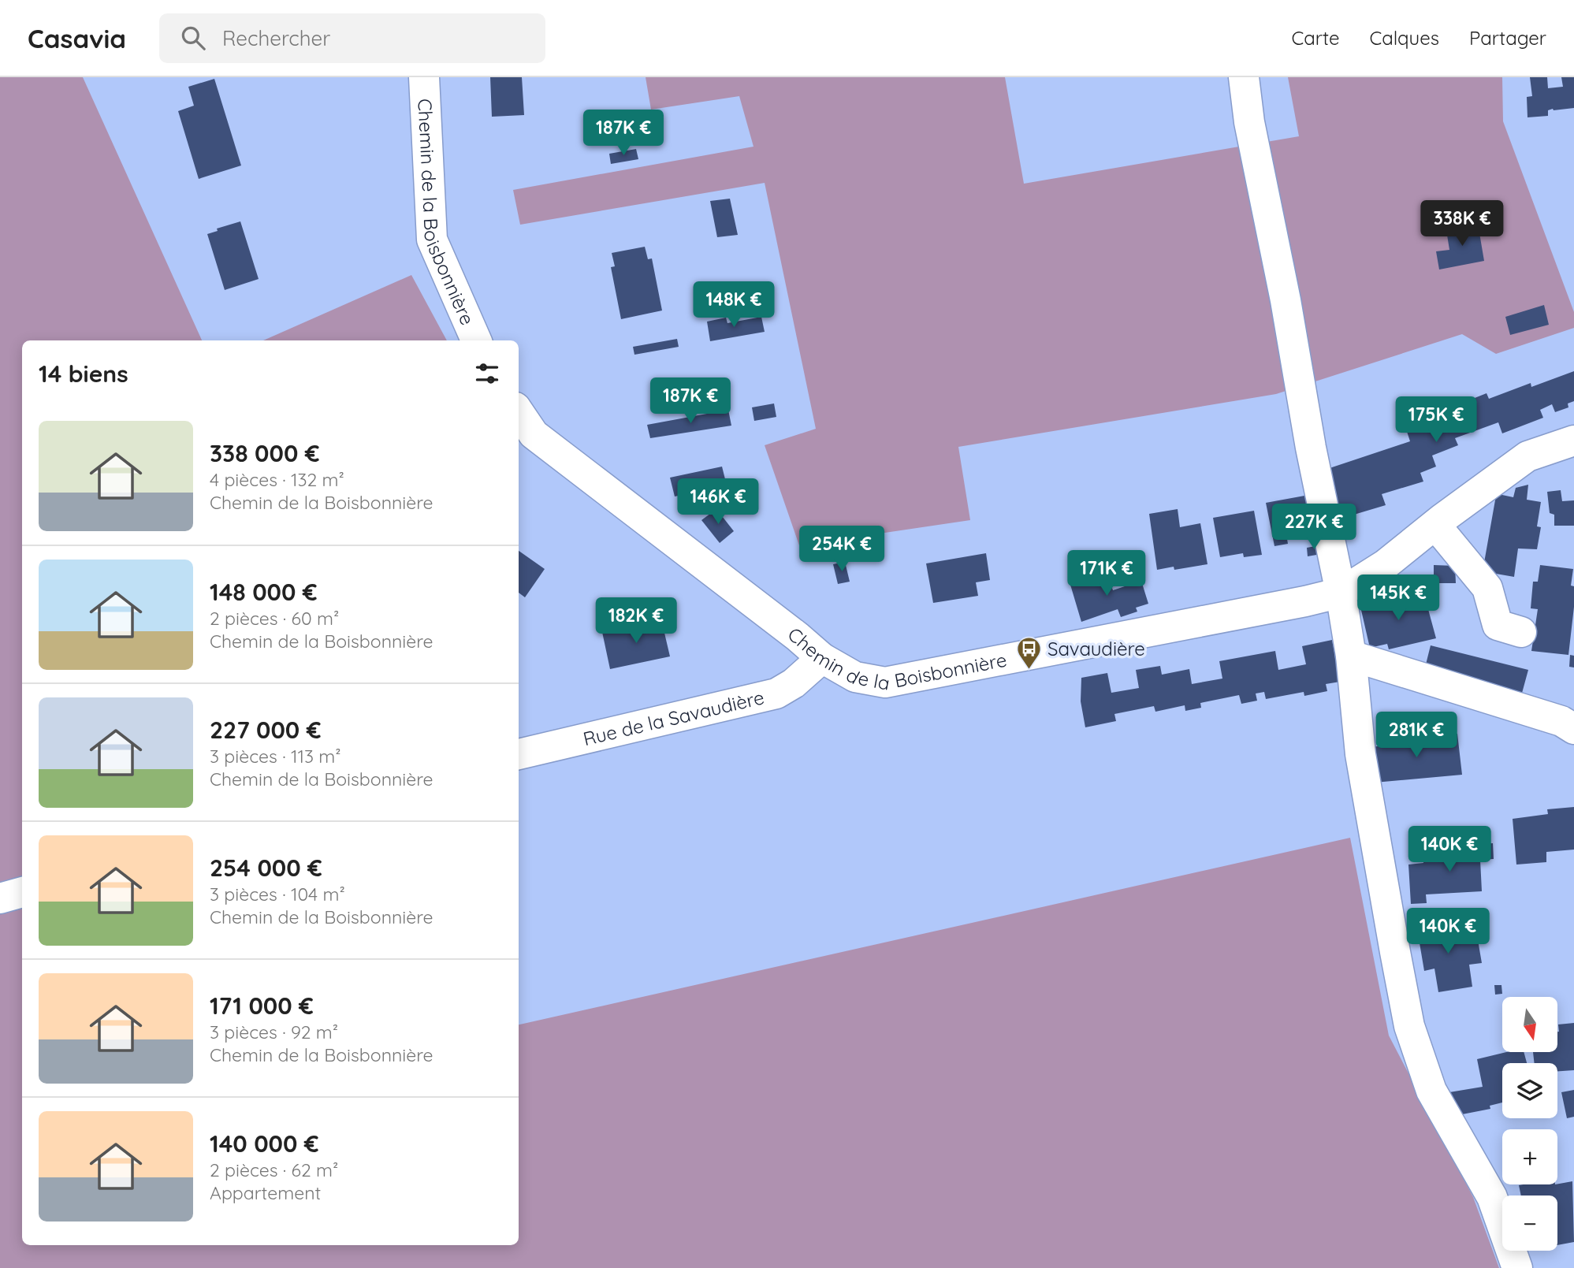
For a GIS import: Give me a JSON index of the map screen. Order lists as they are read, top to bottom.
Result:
{
  "streets": {
    "street": ["Chemin de la Boisbonnière", "Rue de la Savaudière"]
  },
  "crossings": [
    ["Chemin de la Boisbonnière", "Rue de la Savaudière"]
  ],
  "places": {
    "bus stop": ["Savaudière"]
  },
  "north": "bottom",
  "page": {
    "header": "Casavia",
    "search": "Rechercher",
    "nav": ["Carte", "Calques", "Partager"],
    "price": [
      "187K €",
      "338K €",
      "148K €",
      "187K €",
      "175K €",
      "146K €",
      "227K €",
      "254K €",
      "171K €",
      "145K €",
      "182K €",
      "281K €",
      "140K €",
      "140K €"
    ],
    "heading": "14 biens",
    "list": [
      {
        "name": "338 000 €",
        "note": "4 pièces · 132 m² · Chemin de la Boisbonnière"
      },
      {
        "name": "148 000 €",
        "note": "2 pièces · 60 m² · Chemin de la Boisbonnière"
      },
      {
        "name": "227 000 €",
        "note": "3 pièces · 113 m² · Chemin de la Boisbonnière"
      },
      {
        "name": "254 000 €",
        "note": "3 pièces · 104 m² · Chemin de la Boisbonnière"
      },
      {
        "name": "171 000 €",
        "note": "3 pièces · 92 m² · Chemin de la Boisbonnière"
      },
      {
        "name": "140 000 €",
        "note": "2 pièces · 62 m² · Appartement"
      }
    ],
    "map_buttons": ["+", "−"]
  }
}
